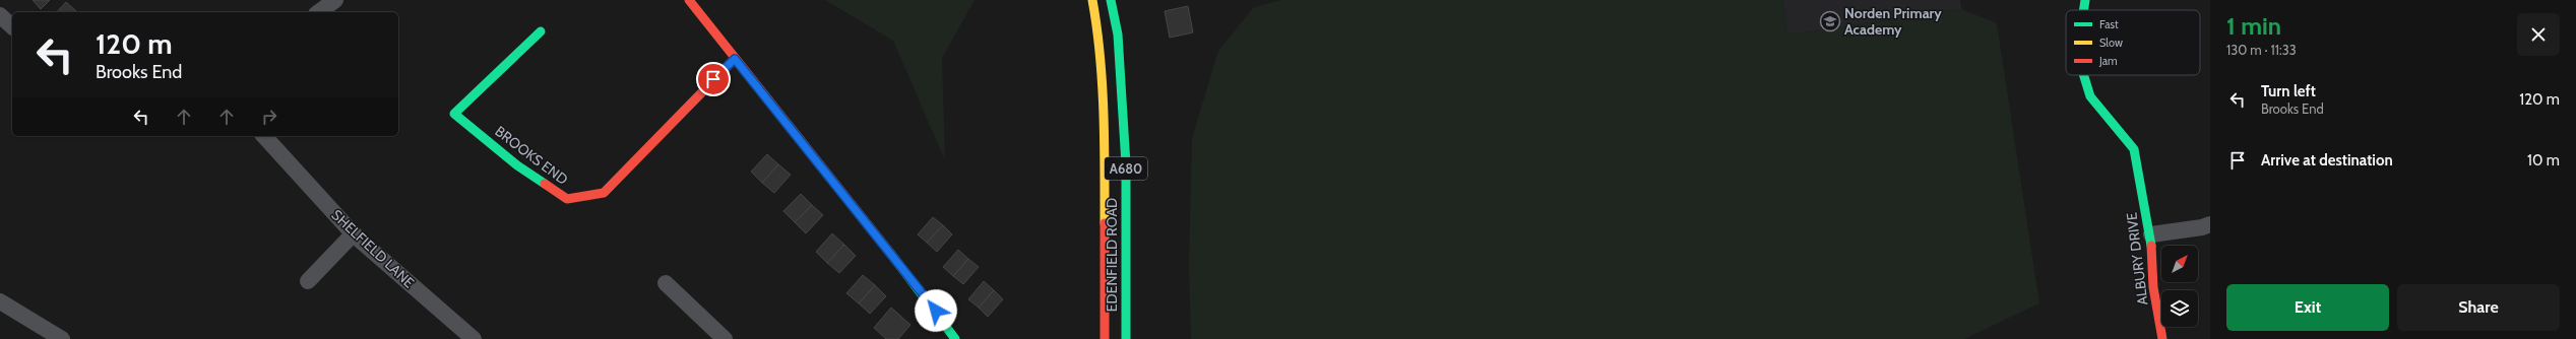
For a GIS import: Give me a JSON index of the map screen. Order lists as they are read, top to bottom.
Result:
{
  "streets": {
    "street": [
      "BROOKS END",
      "A680",
      "SHELFIELD LANE",
      "EDENFIELD ROAD",
      "ALBURY DRIVE"
    ]
  },
  "places": {
    "school or university": ["Norden Primary Academy"]
  },
  "legend": ["Fast", "Slow", "Jam"],
  "north": "top right",
  "page": {
    "heading": ["1 min", "130 m · 11:33"],
    "turn": ["120 m", "Brooks End"],
    "list": [
      {
        "name": "Turn left",
        "note": "Brooks End",
        "value": "120 m"
      },
      {
        "name": "Arrive at destination",
        "value": "10 m"
      }
    ],
    "buttons": ["Exit", "Share"]
  }
}
